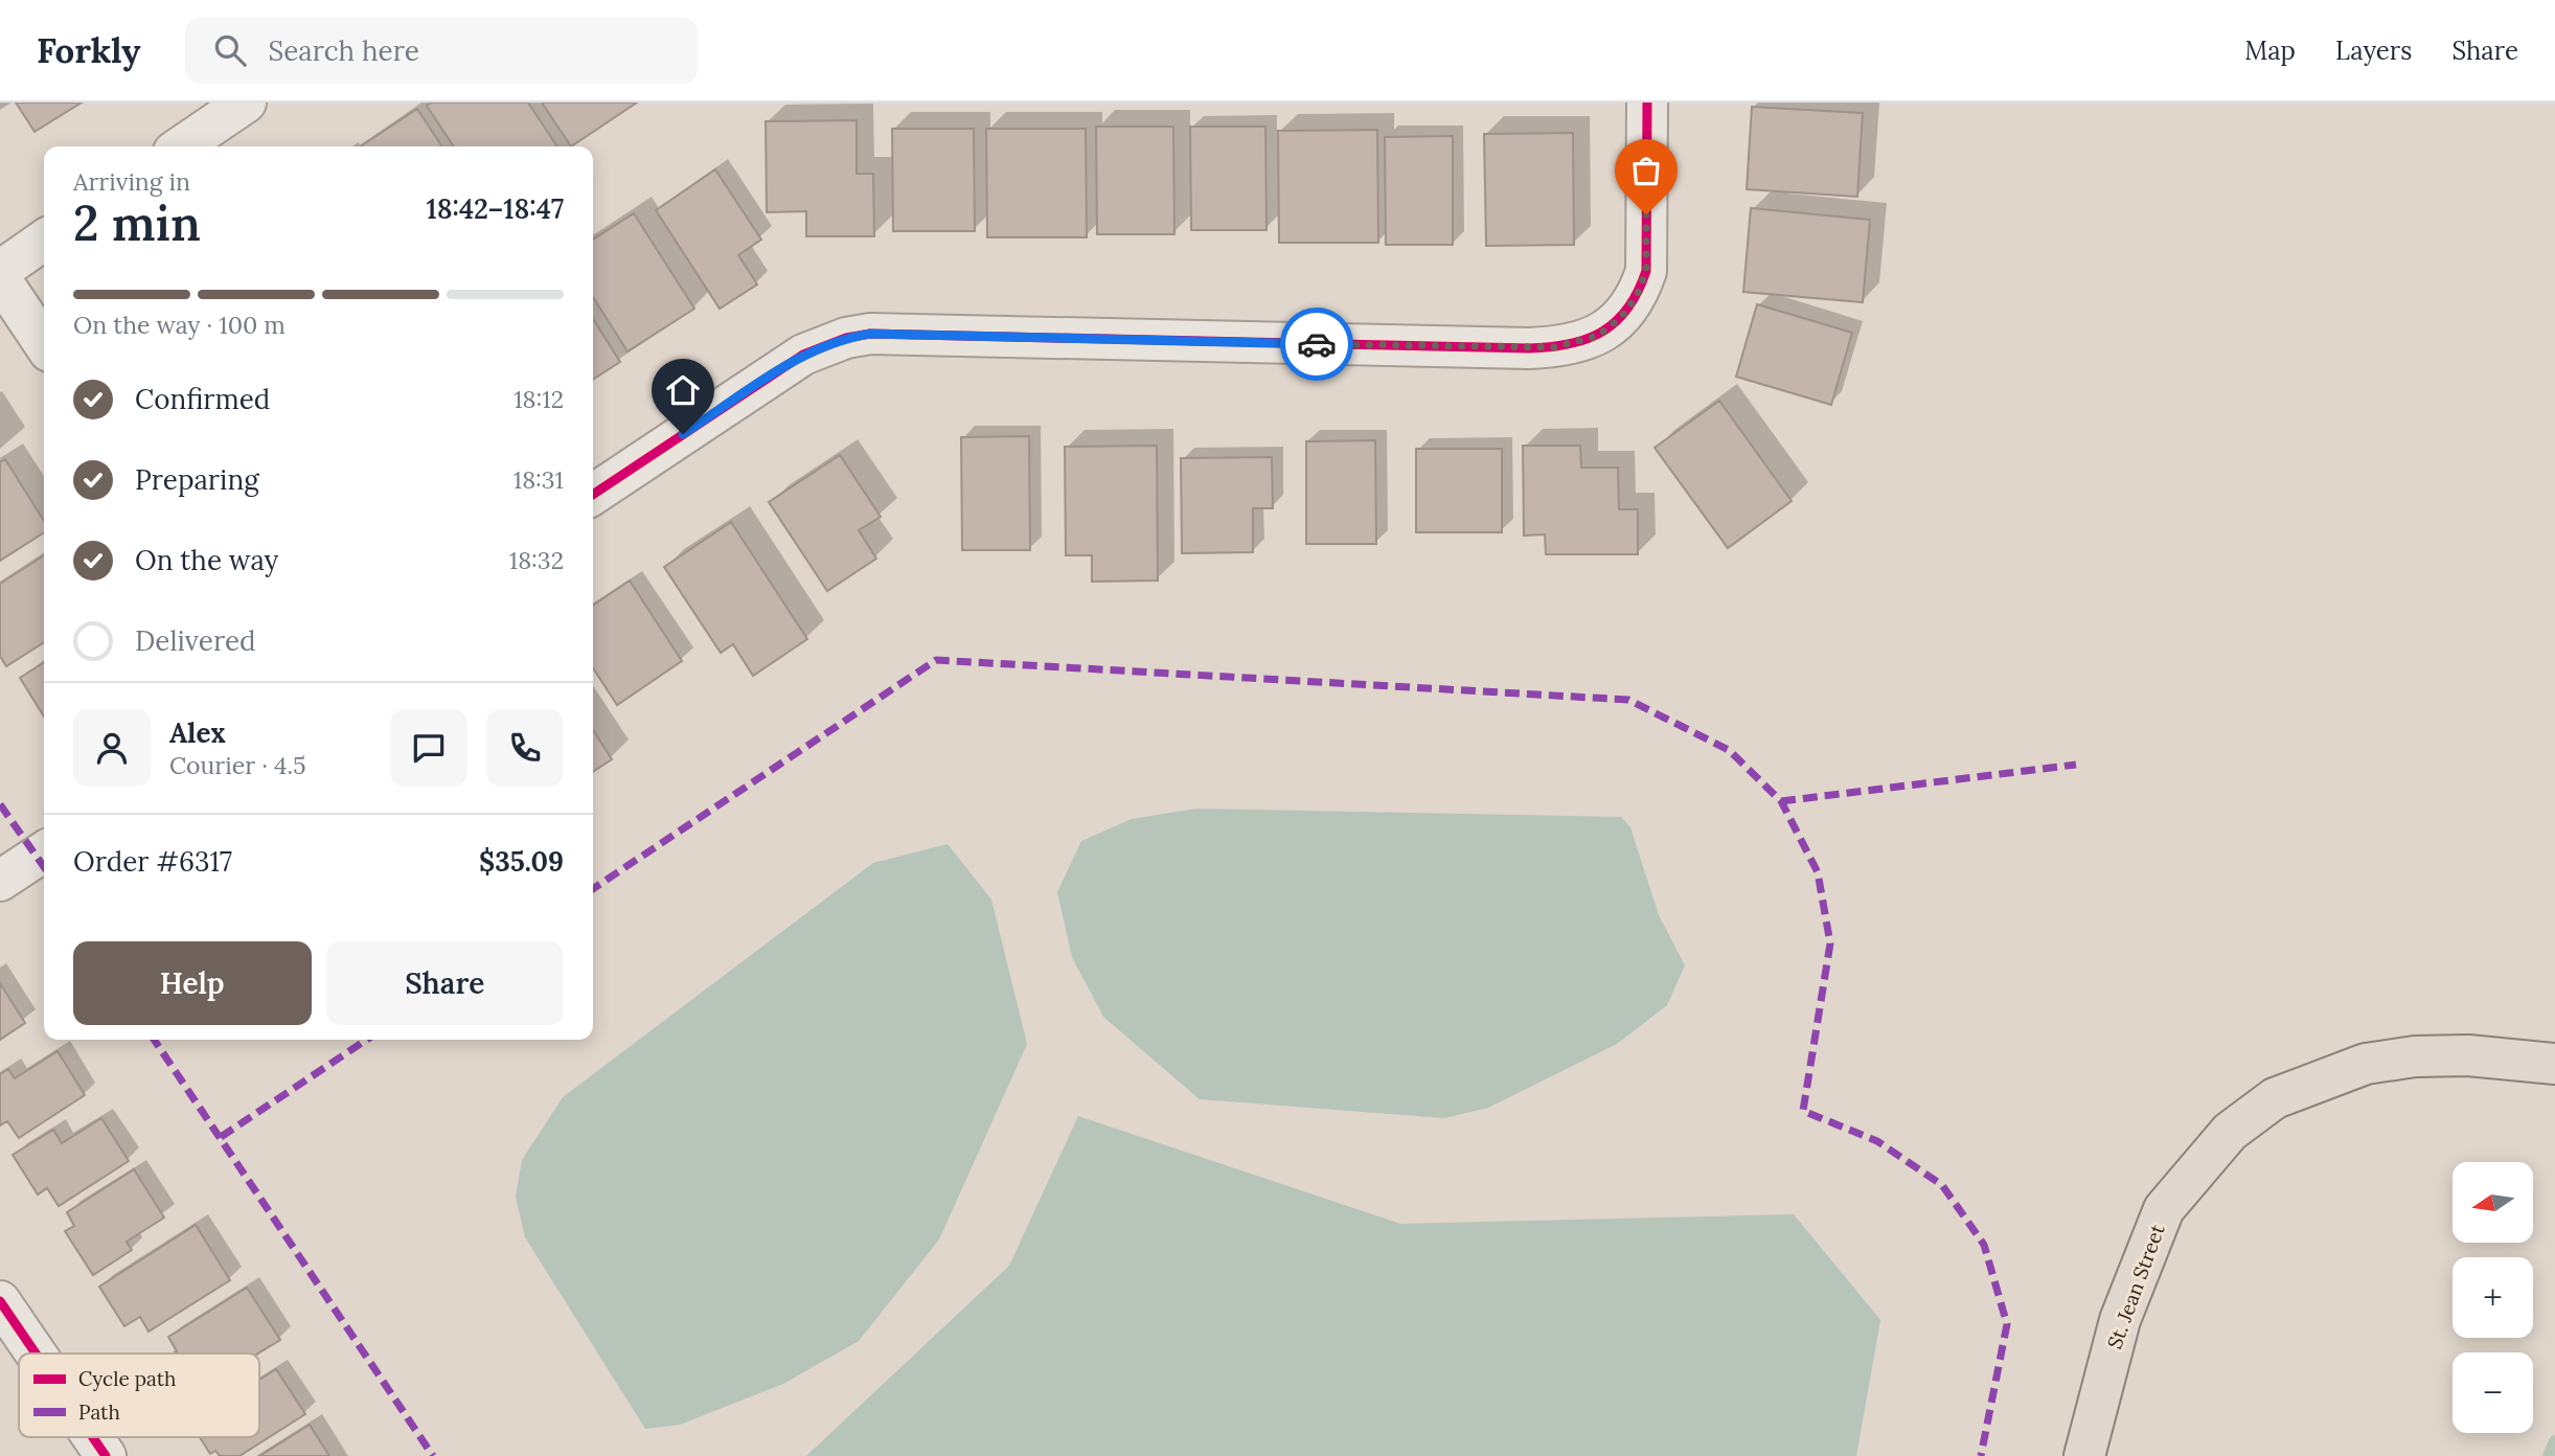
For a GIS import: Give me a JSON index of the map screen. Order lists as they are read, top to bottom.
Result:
{
  "streets": {
    "main road": ["St. Jean Street"]
  },
  "legend": ["Cycle path", "Path"],
  "north": "left",
  "page": {
    "header": "Forkly",
    "search": "Search here",
    "nav": ["Map", "Layers", "Share"],
    "heading": ["2 min", "Arriving in", "18:42–18:47"],
    "panel": [
      "Alex",
      "Courier · 4.5",
      "Order #6317",
      "$35.09"
    ],
    "bar": "On the way · 100 m",
    "list": [
      ["Confirmed", "18:12"],
      ["Preparing", "18:31"],
      ["On the way", "18:32"],
      "Delivered"
    ],
    "buttons": ["Help", "Share"],
    "map_buttons": ["+", "−"]
  }
}
